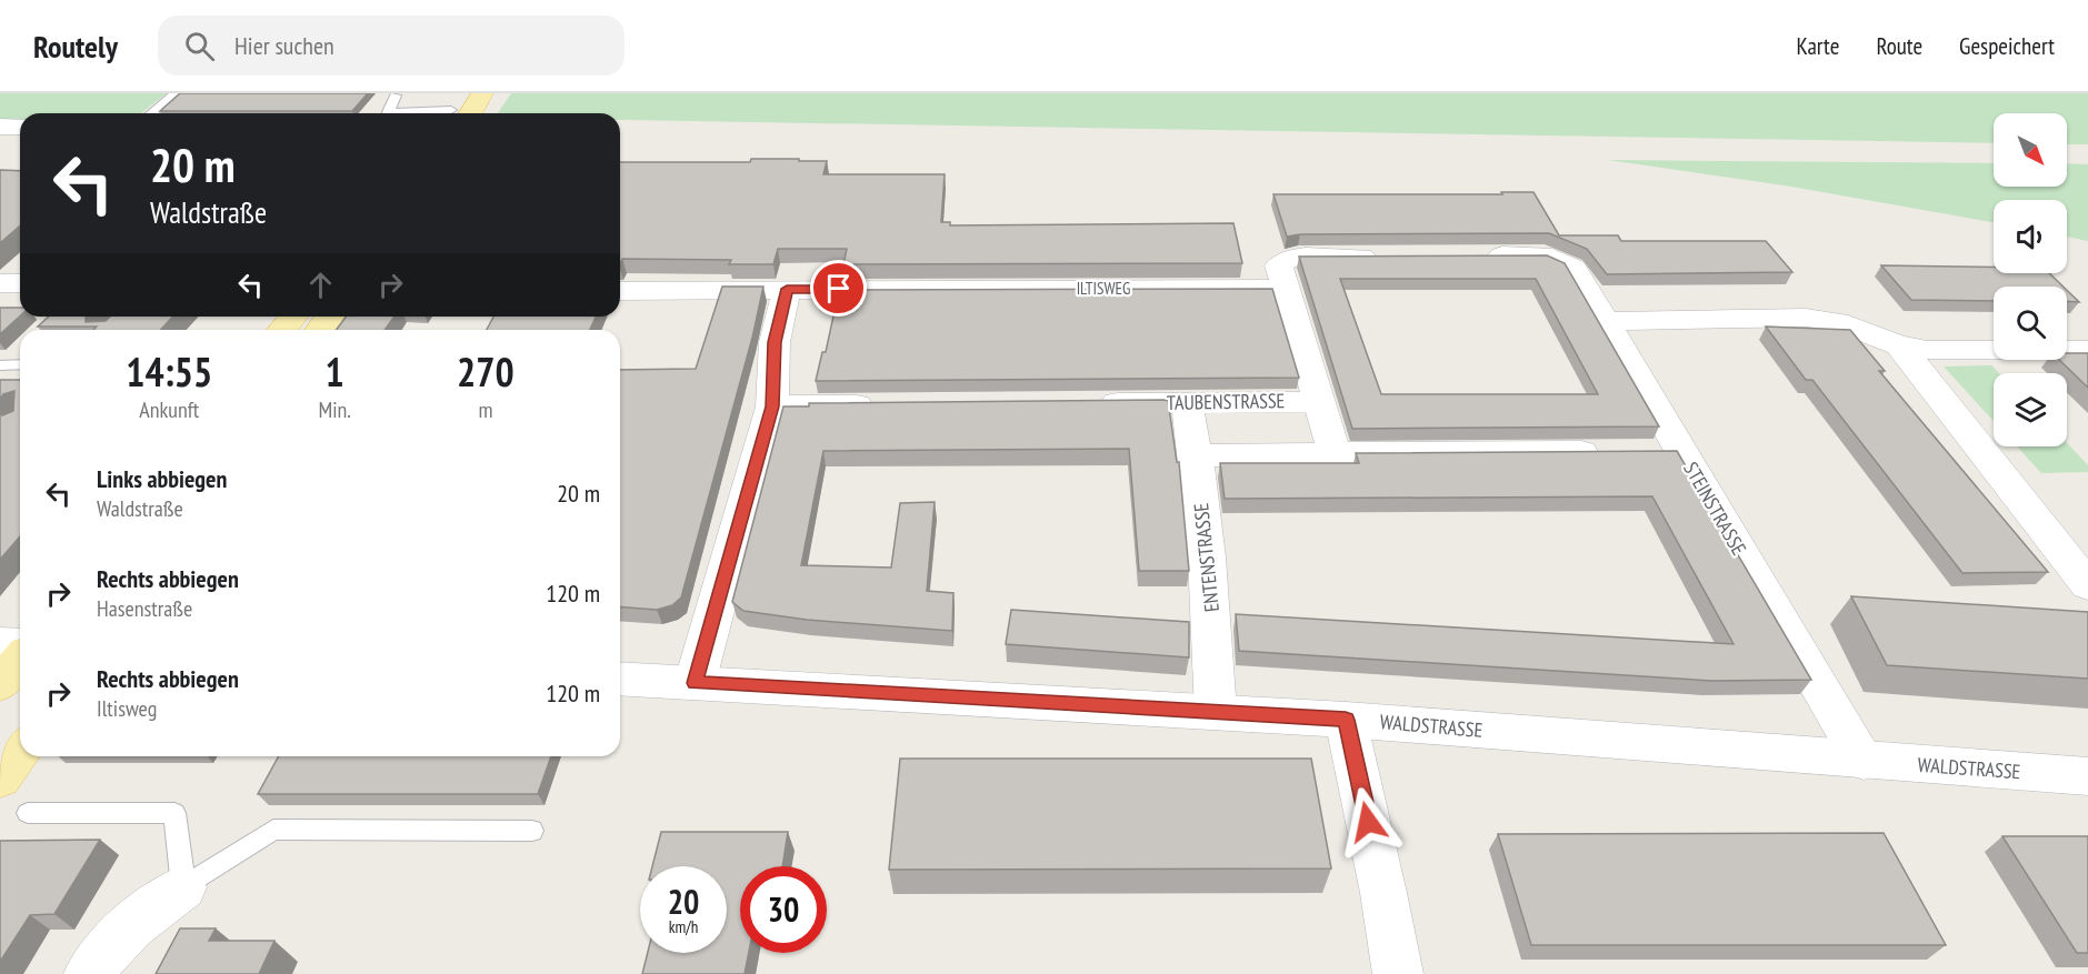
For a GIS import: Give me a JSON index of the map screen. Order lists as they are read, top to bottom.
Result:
{
  "streets": {
    "street": [
      "ILTISWEG",
      "TAUBENSTRASSE",
      "STEINSTRASSE",
      "ENTENSTRASSE",
      "WALDSTRASSE"
    ]
  },
  "crossings": [
    ["TAUBENSTRASSE", "ENTENSTRASSE"],
    ["STEINSTRASSE", "WALDSTRASSE"],
    ["ENTENSTRASSE", "WALDSTRASSE"]
  ],
  "north": "bottom right",
  "page": {
    "header": "Routely",
    "search": "Hier suchen",
    "nav": ["Karte", "Route", "Gespeichert"],
    "turn": ["20 m", "Waldstraße"],
    "eta": [
      "14:55",
      "Ankunft",
      "1",
      "Min.",
      "270",
      "m"
    ],
    "list": [
      {
        "name": "Links abbiegen",
        "note": "Waldstraße",
        "value": "20 m"
      },
      {
        "name": "Rechts abbiegen",
        "note": "Hasenstraße",
        "value": "120 m"
      },
      {
        "name": "Rechts abbiegen",
        "note": "Iltisweg",
        "value": "120 m"
      }
    ],
    "speed": "20 km/h",
    "limit": "30"
  }
}
